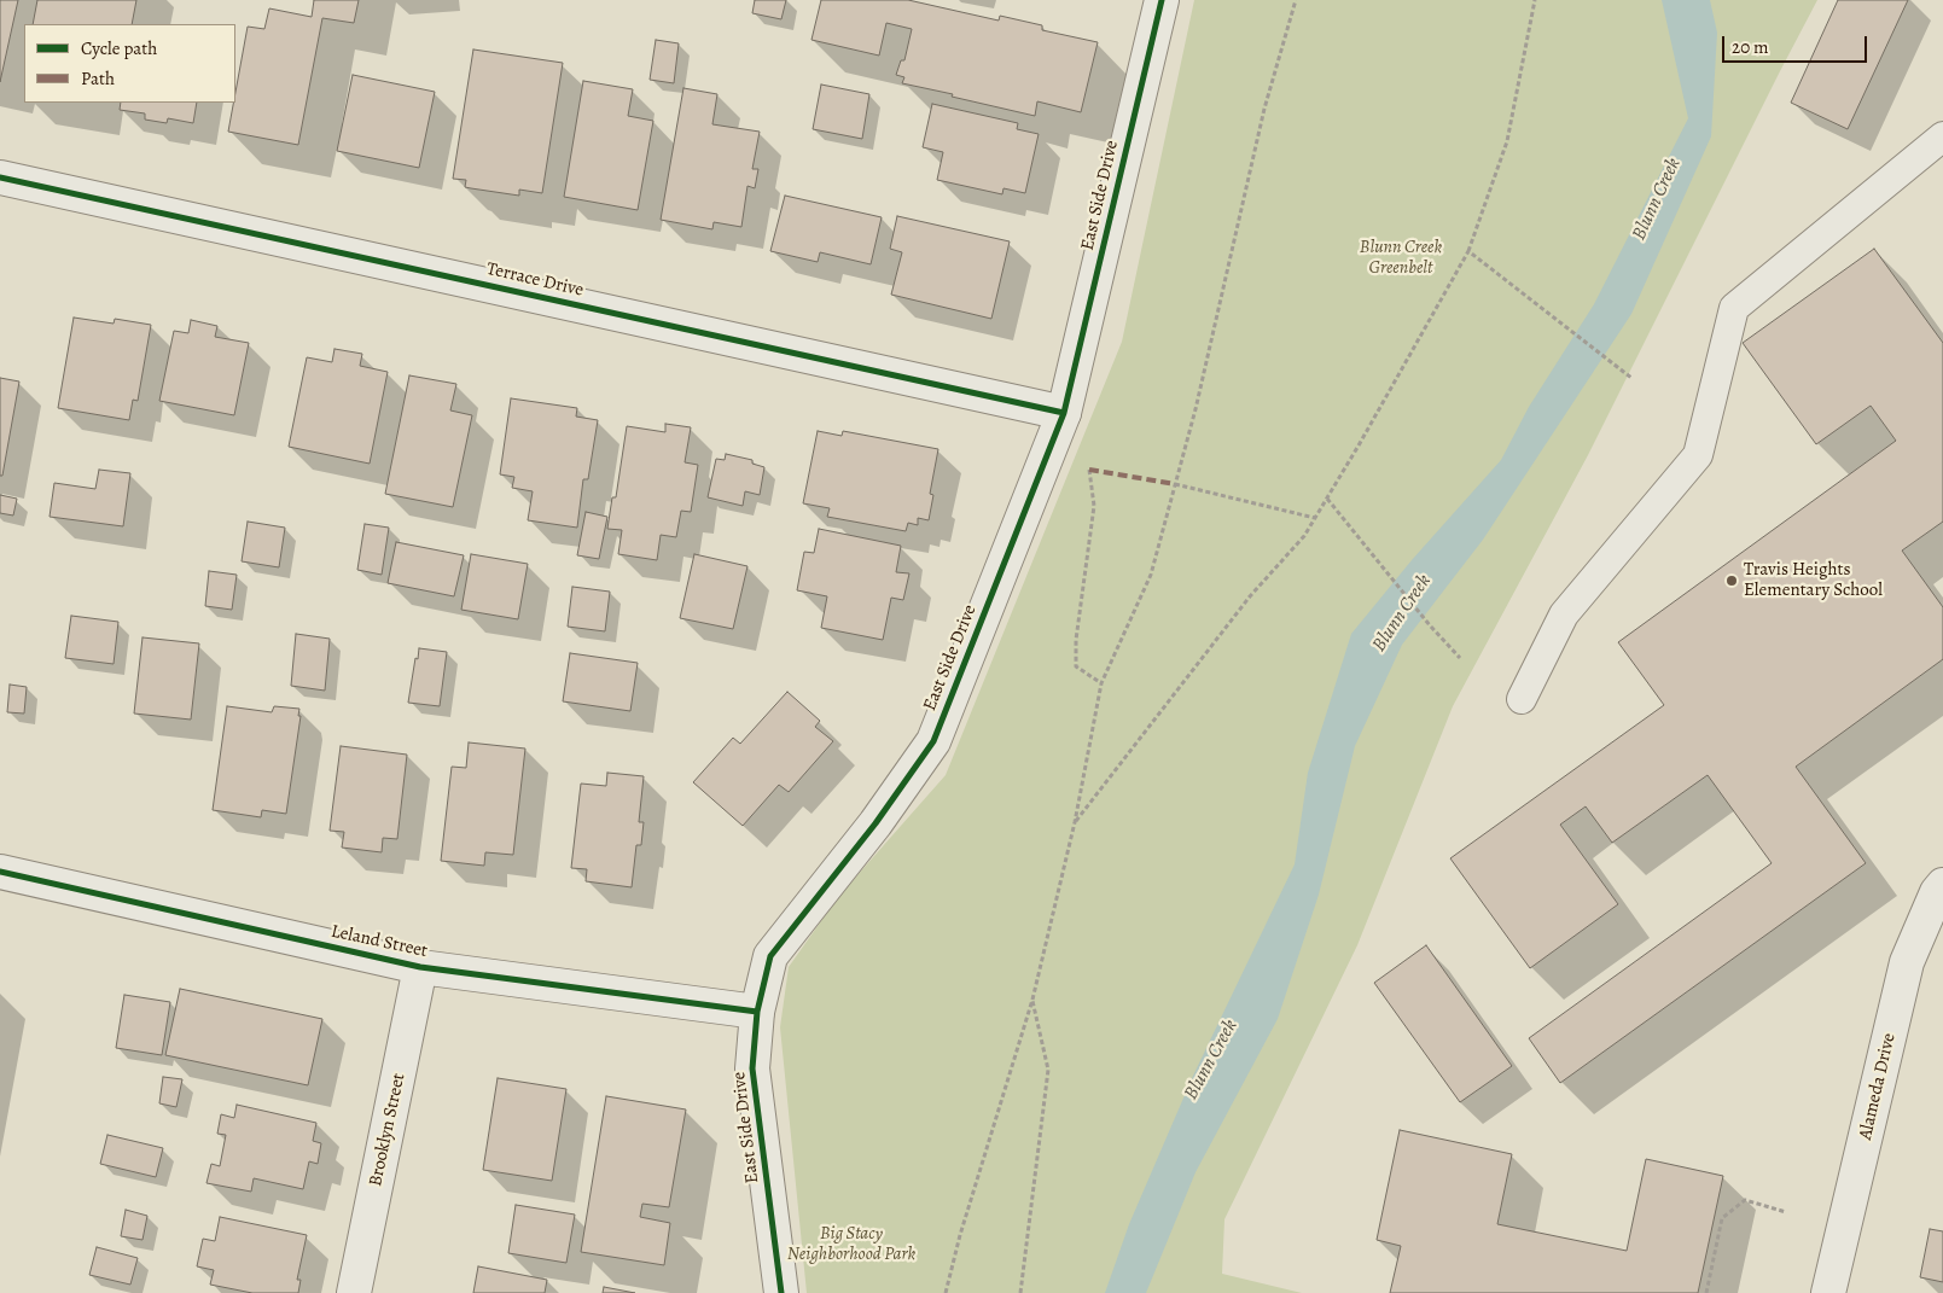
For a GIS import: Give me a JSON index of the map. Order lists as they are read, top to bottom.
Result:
{
  "streets": {
    "street": [
      "East Side Drive",
      "Terrace Drive",
      "Leland Street",
      "Alameda Drive",
      "Brooklyn Street"
    ]
  },
  "crossings": [
    ["East Side Drive", "Terrace Drive"],
    ["East Side Drive", "Leland Street"],
    ["Leland Street", "Brooklyn Street"]
  ],
  "water": ["Blunn Creek"],
  "parks": ["Blunn Creek Greenbelt", "Big Stacy Neighborhood Park"],
  "places": ["Travis Heights Elementary School"],
  "legend": ["Cycle path", "Path"],
  "scale_bar": "20 m"
}
